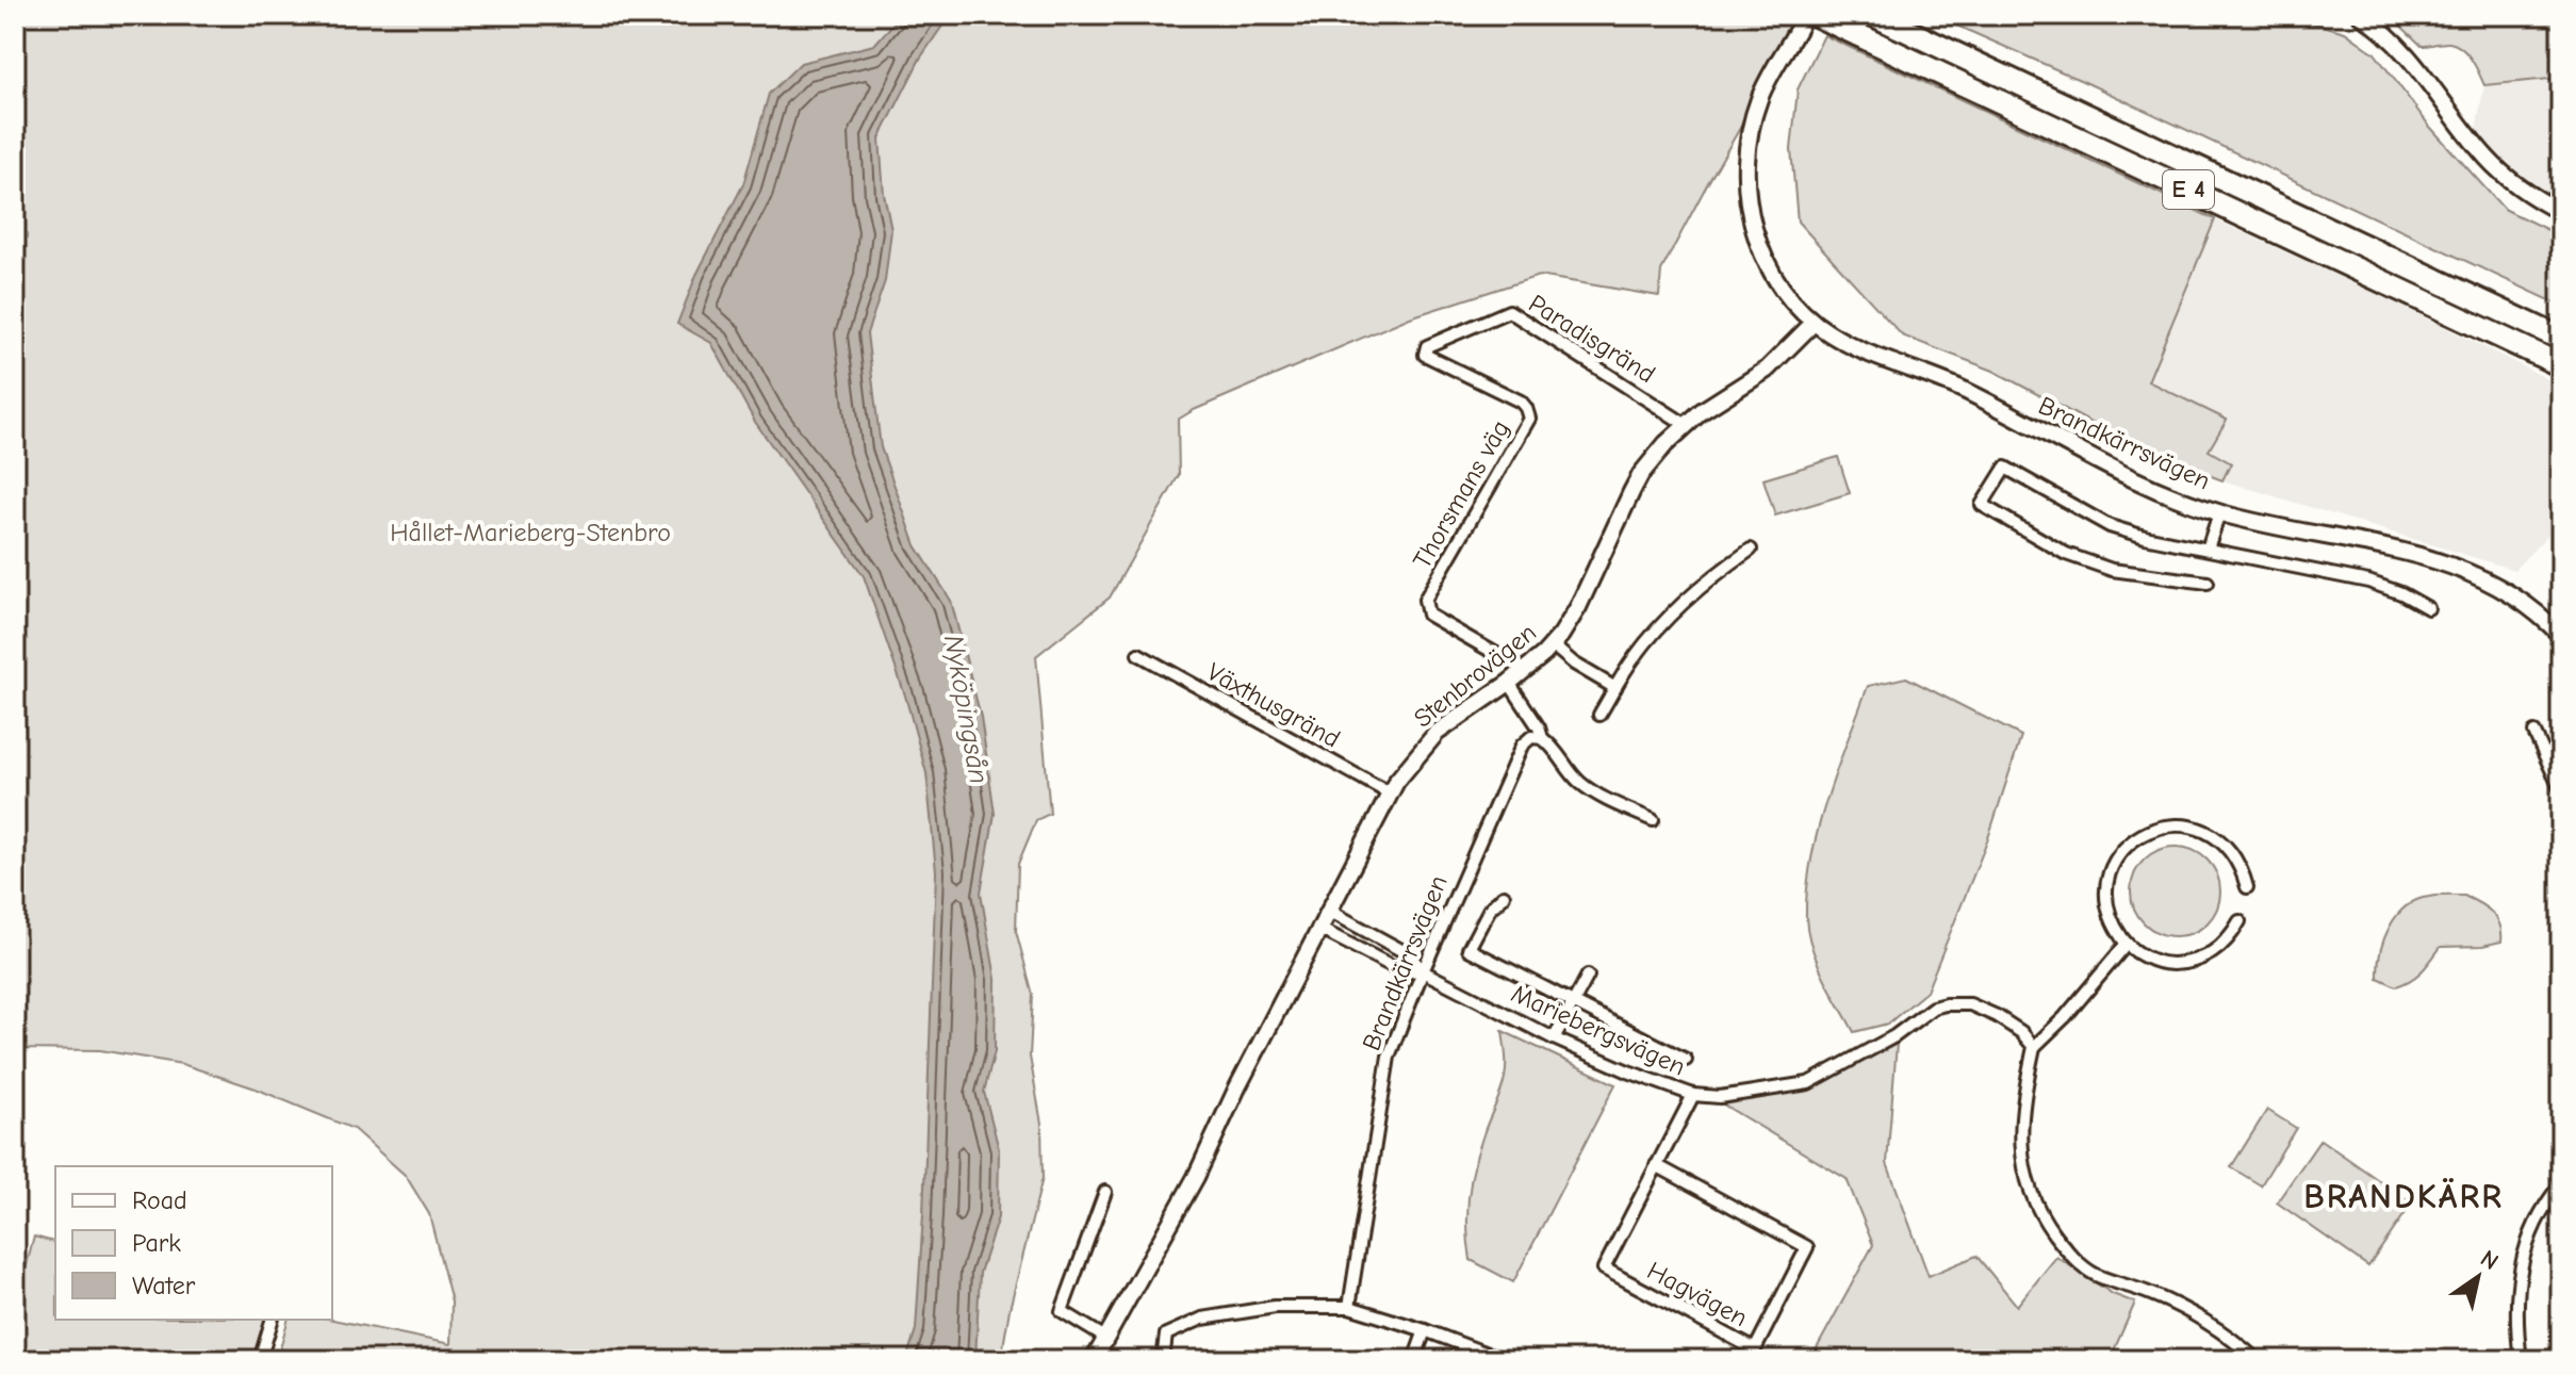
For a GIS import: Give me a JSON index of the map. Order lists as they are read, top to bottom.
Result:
{
  "streets": {
    "highway": ["E 4"],
    "street": [
      "Paradisgränd",
      "Brandkärrsvägen",
      "Thorsmans väg",
      "Stenbrovägen",
      "Växthusgränd",
      "Mariebergsvägen",
      "Hagvägen"
    ]
  },
  "crossings": [
    ["Paradisgränd", "Thorsmans väg"],
    ["Paradisgränd", "Stenbrovägen"],
    ["Brandkärrsvägen", "Stenbrovägen"],
    ["Brandkärrsvägen", "Mariebergsvägen"],
    ["Thorsmans väg", "Stenbrovägen"],
    ["Stenbrovägen", "Växthusgränd"],
    ["Stenbrovägen", "Mariebergsvägen"],
    ["Mariebergsvägen", "Hagvägen"]
  ],
  "districts": ["BRANDKÄRR"],
  "water": ["Nyköpingsån"],
  "parks": ["Hållet-Marieberg-Stenbro"],
  "legend": ["Road", "Park", "Water"],
  "north": "top right"
}
